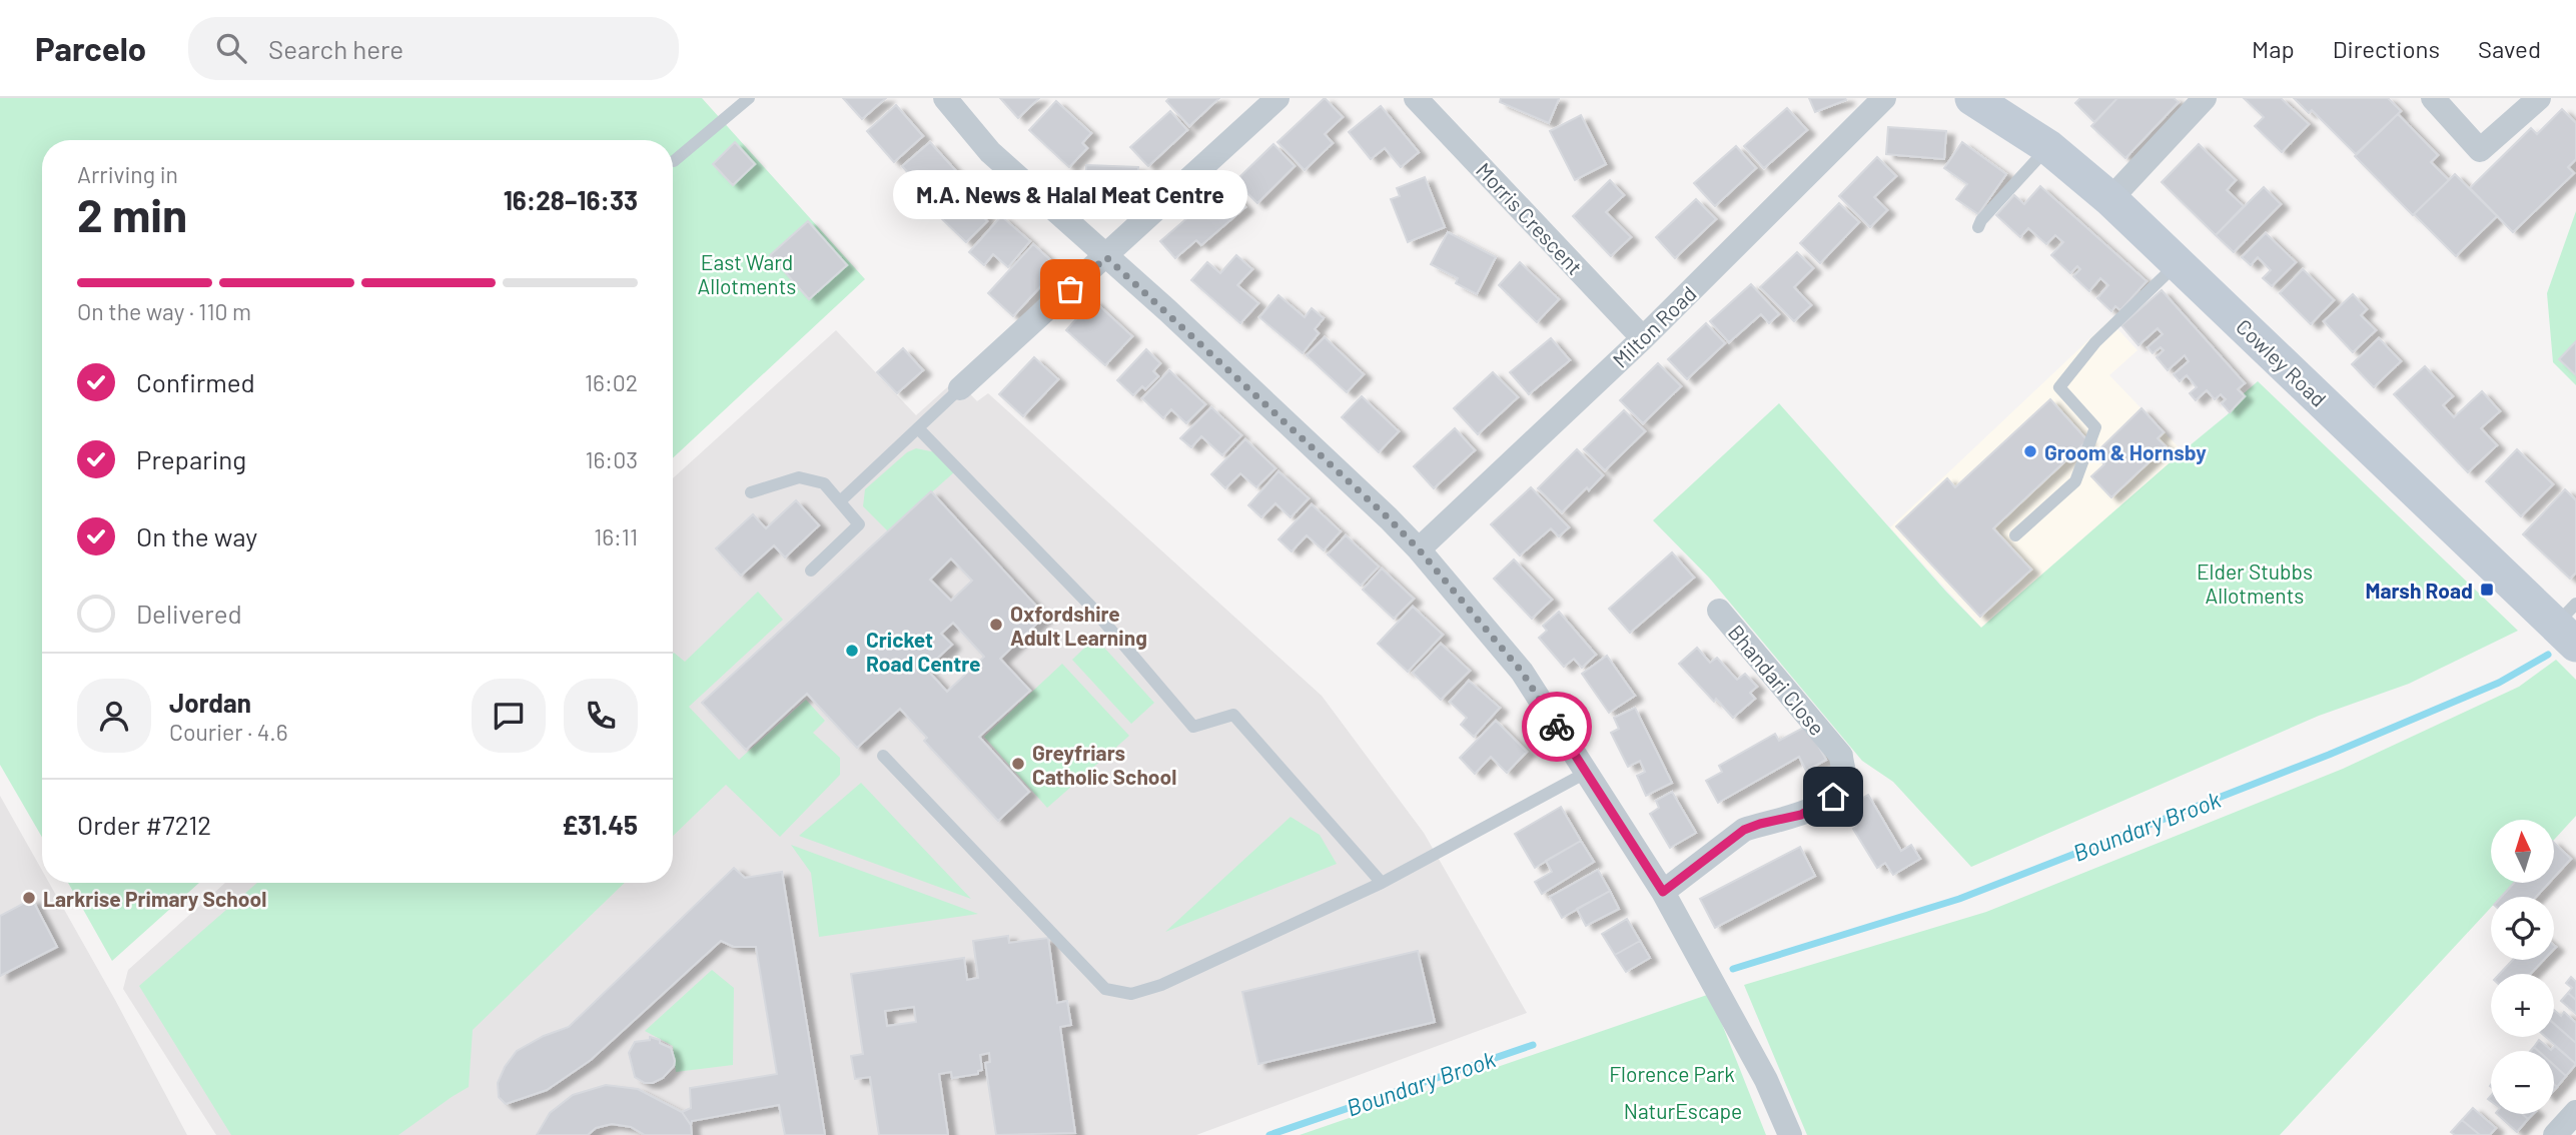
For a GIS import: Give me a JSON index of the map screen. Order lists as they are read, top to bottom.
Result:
{
  "streets": {
    "main road": ["Cowley Road"],
    "street": ["Morris Crescent", "Milton Road", "Bhandari Close"]
  },
  "crossings": [
    ["Morris Crescent", "Milton Road"]
  ],
  "water": ["Boundary Brook"],
  "parks": [
    "East Ward Allotments",
    "Elder Stubbs Allotments",
    "Florence Park",
    "NaturEscape"
  ],
  "places": {
    "other": [
      "M.A. News & Halal Meat Centre",
      "Groom & Hornsby",
      "Oxfordshire Adult Learning",
      "Cricket Road Centre",
      "Greyfriars Catholic School",
      "Larkrise Primary School"
    ],
    "transit": ["Marsh Road"]
  },
  "north": "top",
  "page": {
    "header": "Parcelo",
    "search": "Search here",
    "nav": ["Map", "Directions", "Saved"],
    "heading": ["2 min", "Arriving in", "16:28–16:33"],
    "panel": [
      "Jordan",
      "Courier · 4.6",
      "Order #7212",
      "£31.45"
    ],
    "bubble": "M.A. News & Halal Meat Centre",
    "bar": "On the way · 110 m",
    "list": [
      ["Confirmed", "16:02"],
      ["Preparing", "16:03"],
      ["On the way", "16:11"],
      "Delivered"
    ],
    "map_buttons": ["+", "−"]
  }
}
